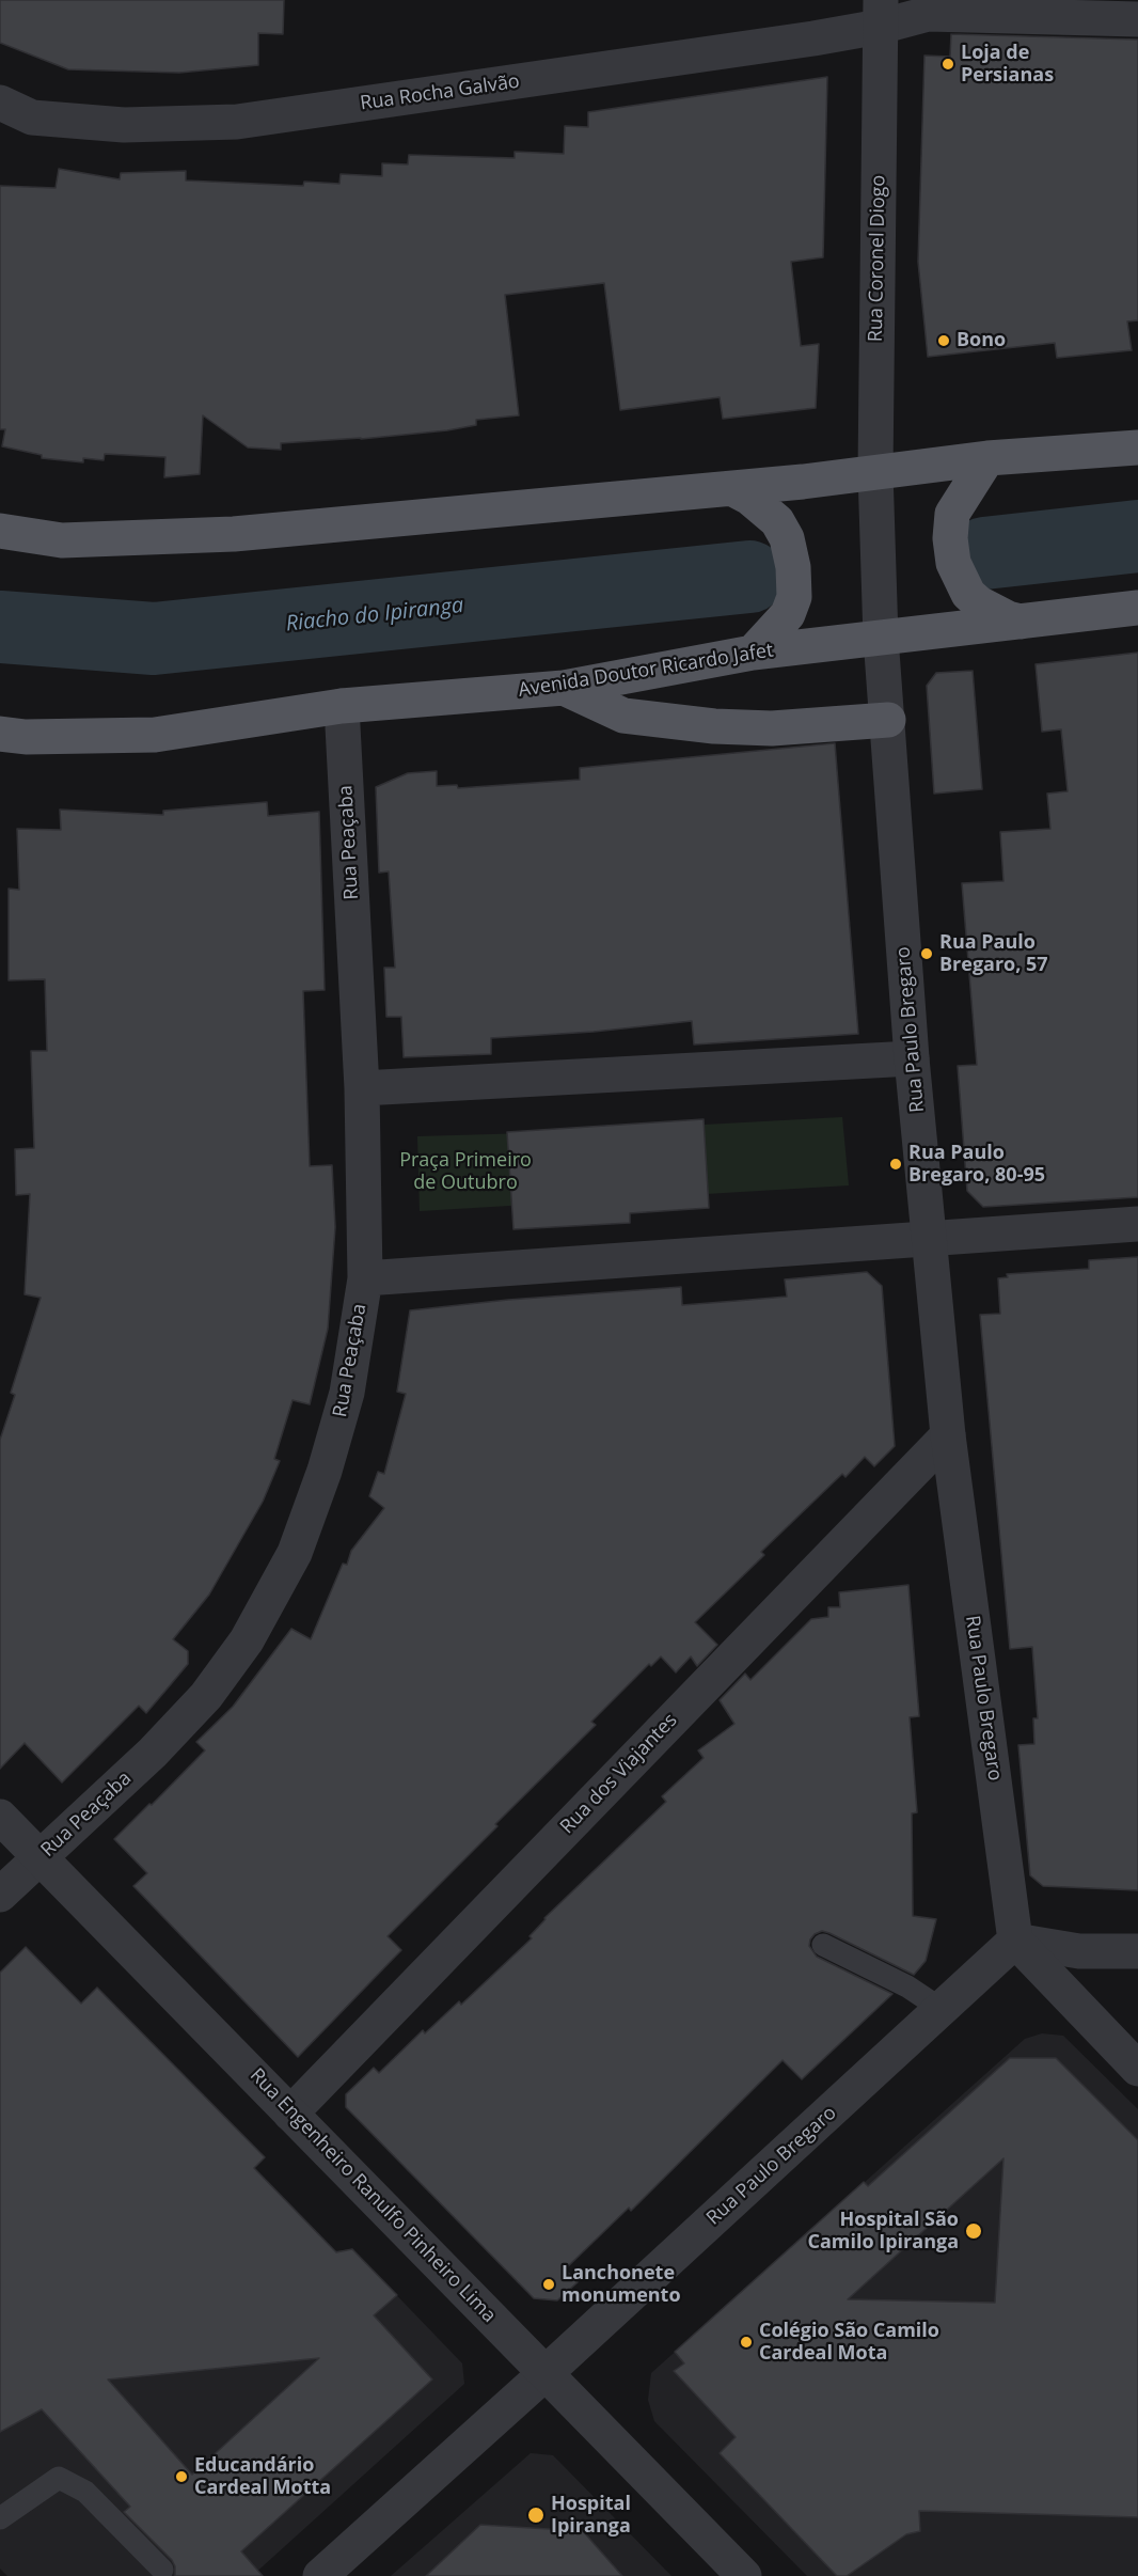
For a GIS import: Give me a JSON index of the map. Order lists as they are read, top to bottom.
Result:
{
  "streets": {
    "main road": ["Avenida Doutor Ricardo Jafet"],
    "street": [
      "Rua Rocha Galvão",
      "Rua Coronel Diogo",
      "Rua Peaçaba",
      "Rua Paulo Bregaro",
      "Rua dos Viajantes",
      "Rua Engenheiro Ranulfo Pinheiro Lima"
    ]
  },
  "crossings": [
    ["Rua Rocha Galvão", "Rua Coronel Diogo"],
    ["Rua Coronel Diogo", "Rua Paulo Bregaro"],
    ["Avenida Doutor Ricardo Jafet", "Rua Peaçaba"],
    ["Avenida Doutor Ricardo Jafet", "Rua Paulo Bregaro"],
    ["Rua Peaçaba", "Rua Engenheiro Ranulfo Pinheiro Lima"],
    ["Rua Paulo Bregaro", "Rua dos Viajantes"],
    ["Rua Paulo Bregaro", "Rua Engenheiro Ranulfo Pinheiro Lima"],
    ["Rua dos Viajantes", "Rua Engenheiro Ranulfo Pinheiro Lima"]
  ],
  "water": ["Riacho do Ipiranga"],
  "parks": ["Praça Primeiro de Outubro"],
  "places": [
    "Loja de Persianas",
    "Bono",
    "Rua Paulo Bregaro, 57",
    "Rua Paulo Bregaro, 80-95",
    "Hospital São Camilo Ipiranga",
    "Lanchonete monumento",
    "Colégio São Camilo Cardeal Mota",
    "Educandário Cardeal Motta",
    "Hospital Ipiranga"
  ]
}
